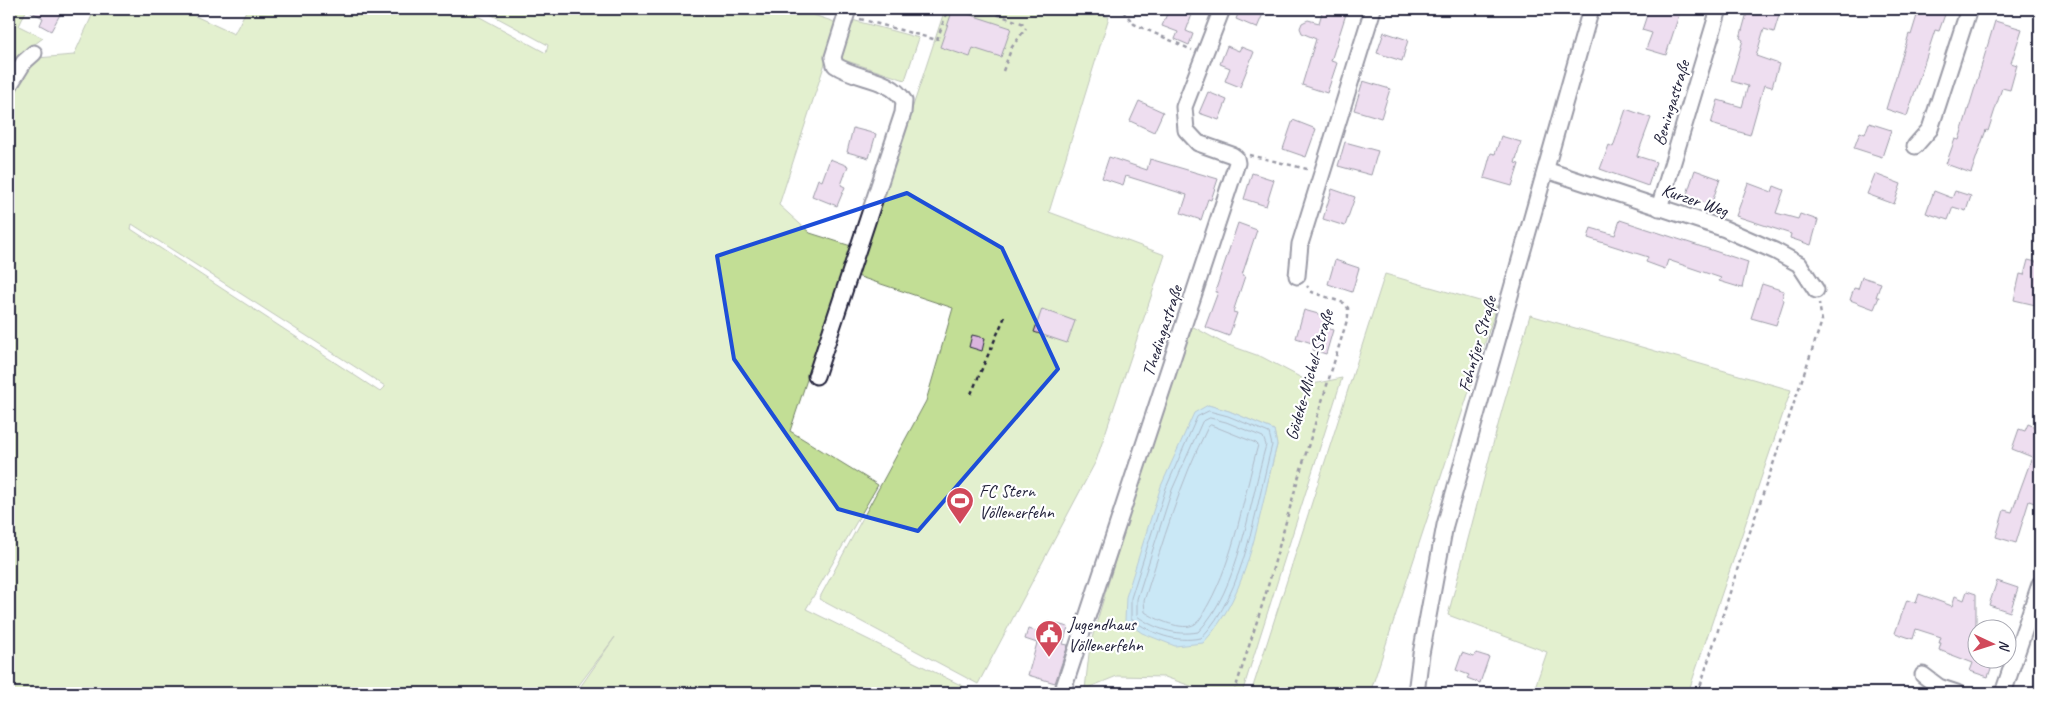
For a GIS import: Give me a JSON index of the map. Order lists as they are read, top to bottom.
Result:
{
  "streets": {
    "street": [
      "Beningastraße",
      "Kurzer Weg",
      "Thedingastraße",
      "Fehntjer Straße"
    ],
    "path": ["Gödeke-Michel-Straße"]
  },
  "crossings": [
    ["Beningastraße", "Kurzer Weg"],
    ["Kurzer Weg", "Fehntjer Straße"]
  ],
  "places": {
    "sports": ["FC Stern Völlenerfehn"],
    "public building": ["Jugendhaus Völlenerfehn"]
  },
  "north": "right"
}
